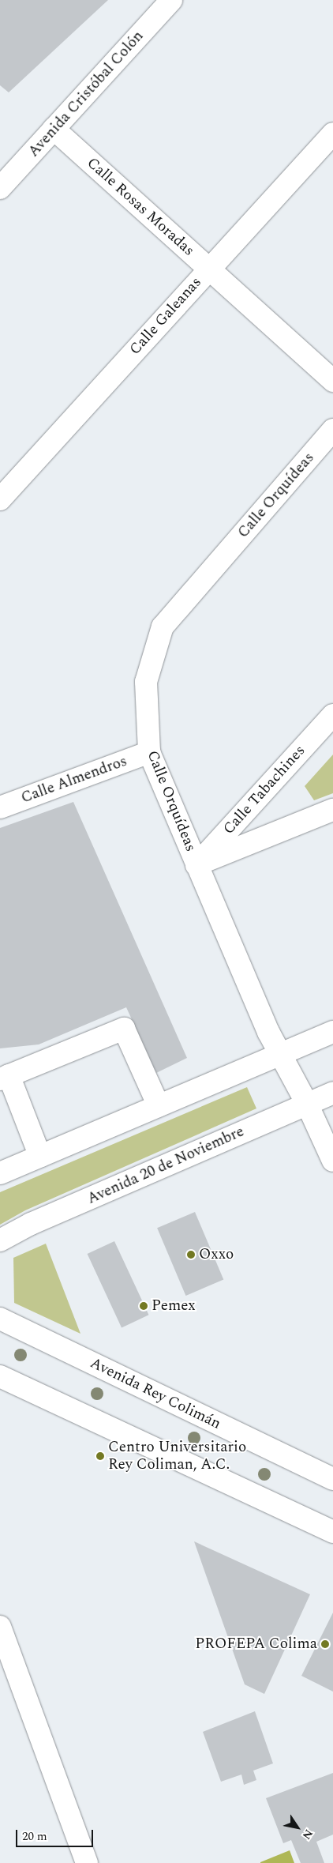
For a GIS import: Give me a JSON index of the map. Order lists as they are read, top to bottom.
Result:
{
  "streets": {
    "street": [
      "Avenida Cristóbal Colón",
      "Calle Rosas Moradas",
      "Calle Galeanas",
      "Calle Orquídeas",
      "Calle Almendros",
      "Calle Tabachines",
      "Avenida 20 de Noviembre",
      "Avenida Rey Colimán"
    ]
  },
  "crossings": [
    ["Avenida Cristóbal Colón", "Calle Rosas Moradas"],
    ["Calle Rosas Moradas", "Calle Galeanas"],
    ["Calle Orquídeas", "Calle Almendros"],
    ["Calle Orquídeas", "Calle Tabachines"],
    ["Calle Orquídeas", "Avenida 20 de Noviembre"]
  ],
  "places": [
    "Oxxo",
    "Pemex",
    "Centro Universitario Rey Coliman, A.C.",
    "PROFEPA Colima"
  ],
  "scale_bar": "20 m",
  "north": "bottom right"
}
